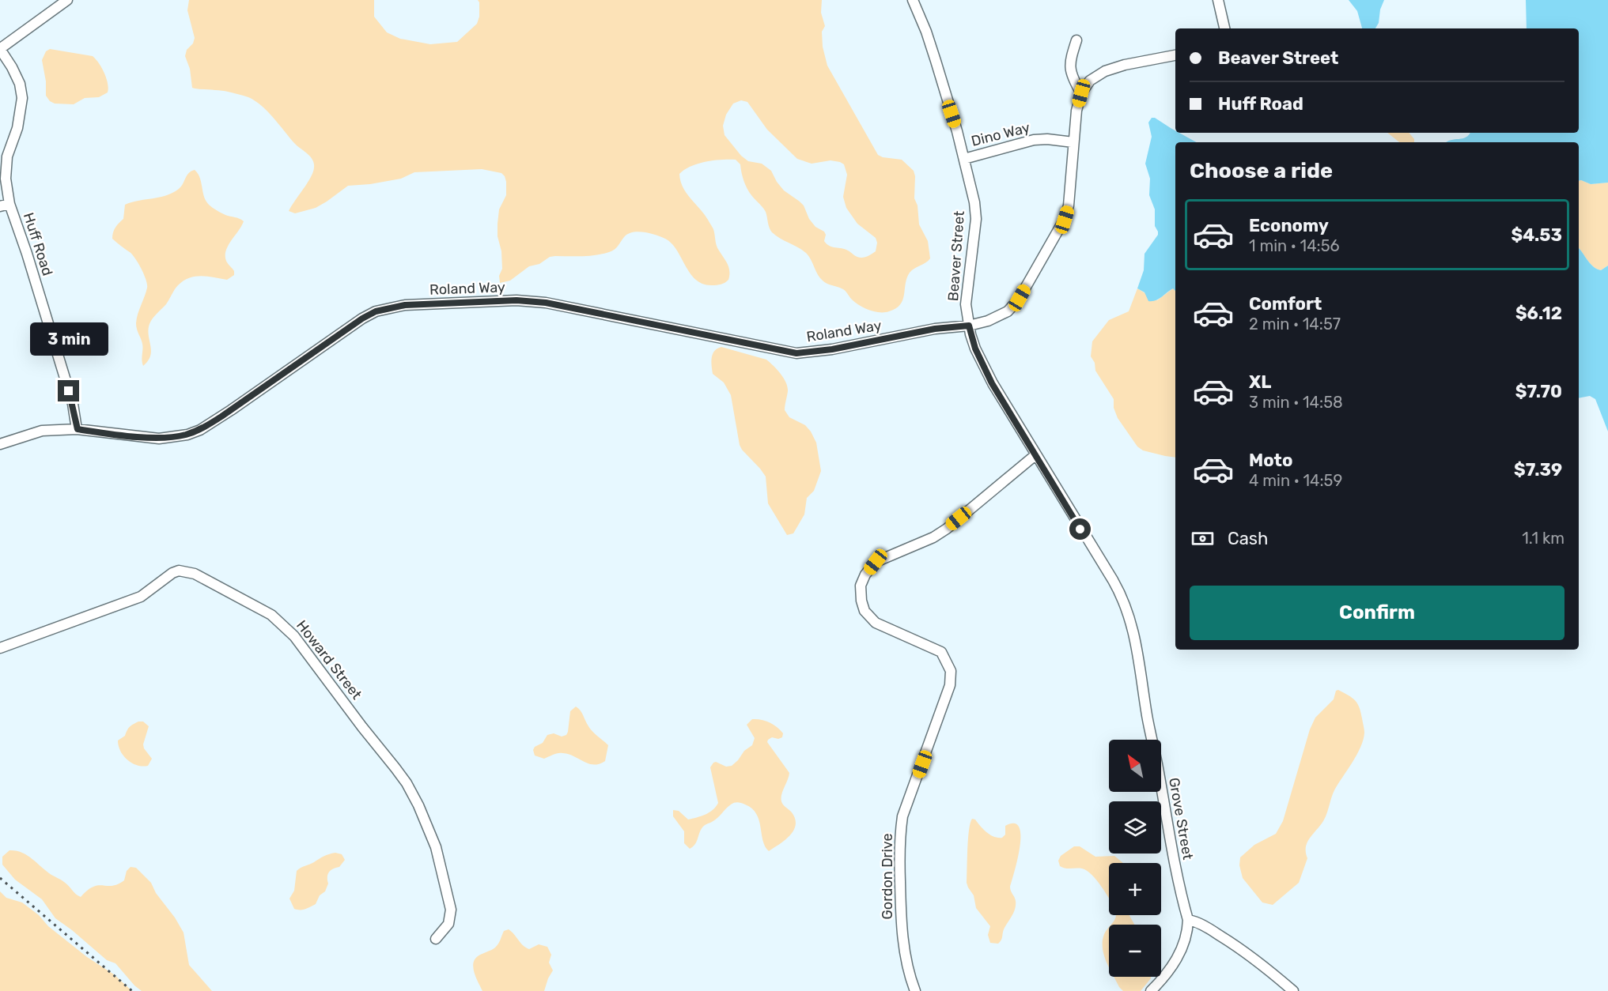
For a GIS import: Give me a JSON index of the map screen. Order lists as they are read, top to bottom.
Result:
{
  "streets": {
    "street": [
      "Dino Way",
      "Huff Road",
      "Beaver Street",
      "Roland Way",
      "Howard Street",
      "Grove Street",
      "Gordon Drive"
    ]
  },
  "crossings": [
    ["Dino Way", "Beaver Street"],
    ["Dino Way", "Roland Way"],
    ["Huff Road", "Roland Way"],
    ["Beaver Street", "Roland Way"],
    ["Beaver Street", "Grove Street"],
    ["Beaver Street", "Gordon Drive"]
  ],
  "north": "top left",
  "page": {
    "banner": ["Beaver Street", "Huff Road"],
    "heading": "Choose a ride",
    "list": [
      {
        "name": "Economy",
        "note": "1 min · 14:56",
        "value": "$4.53"
      },
      {
        "name": "Comfort",
        "note": "2 min · 14:57",
        "value": "$6.12"
      },
      {
        "name": "XL",
        "note": "3 min · 14:58",
        "value": "$7.70"
      },
      {
        "name": "Moto",
        "note": "4 min · 14:59",
        "value": "$7.39"
      }
    ],
    "bubble": "3 min",
    "pay": ["Cash", "1.1 km"],
    "buttons": "Confirm",
    "map_buttons": ["+", "−"]
  }
}
